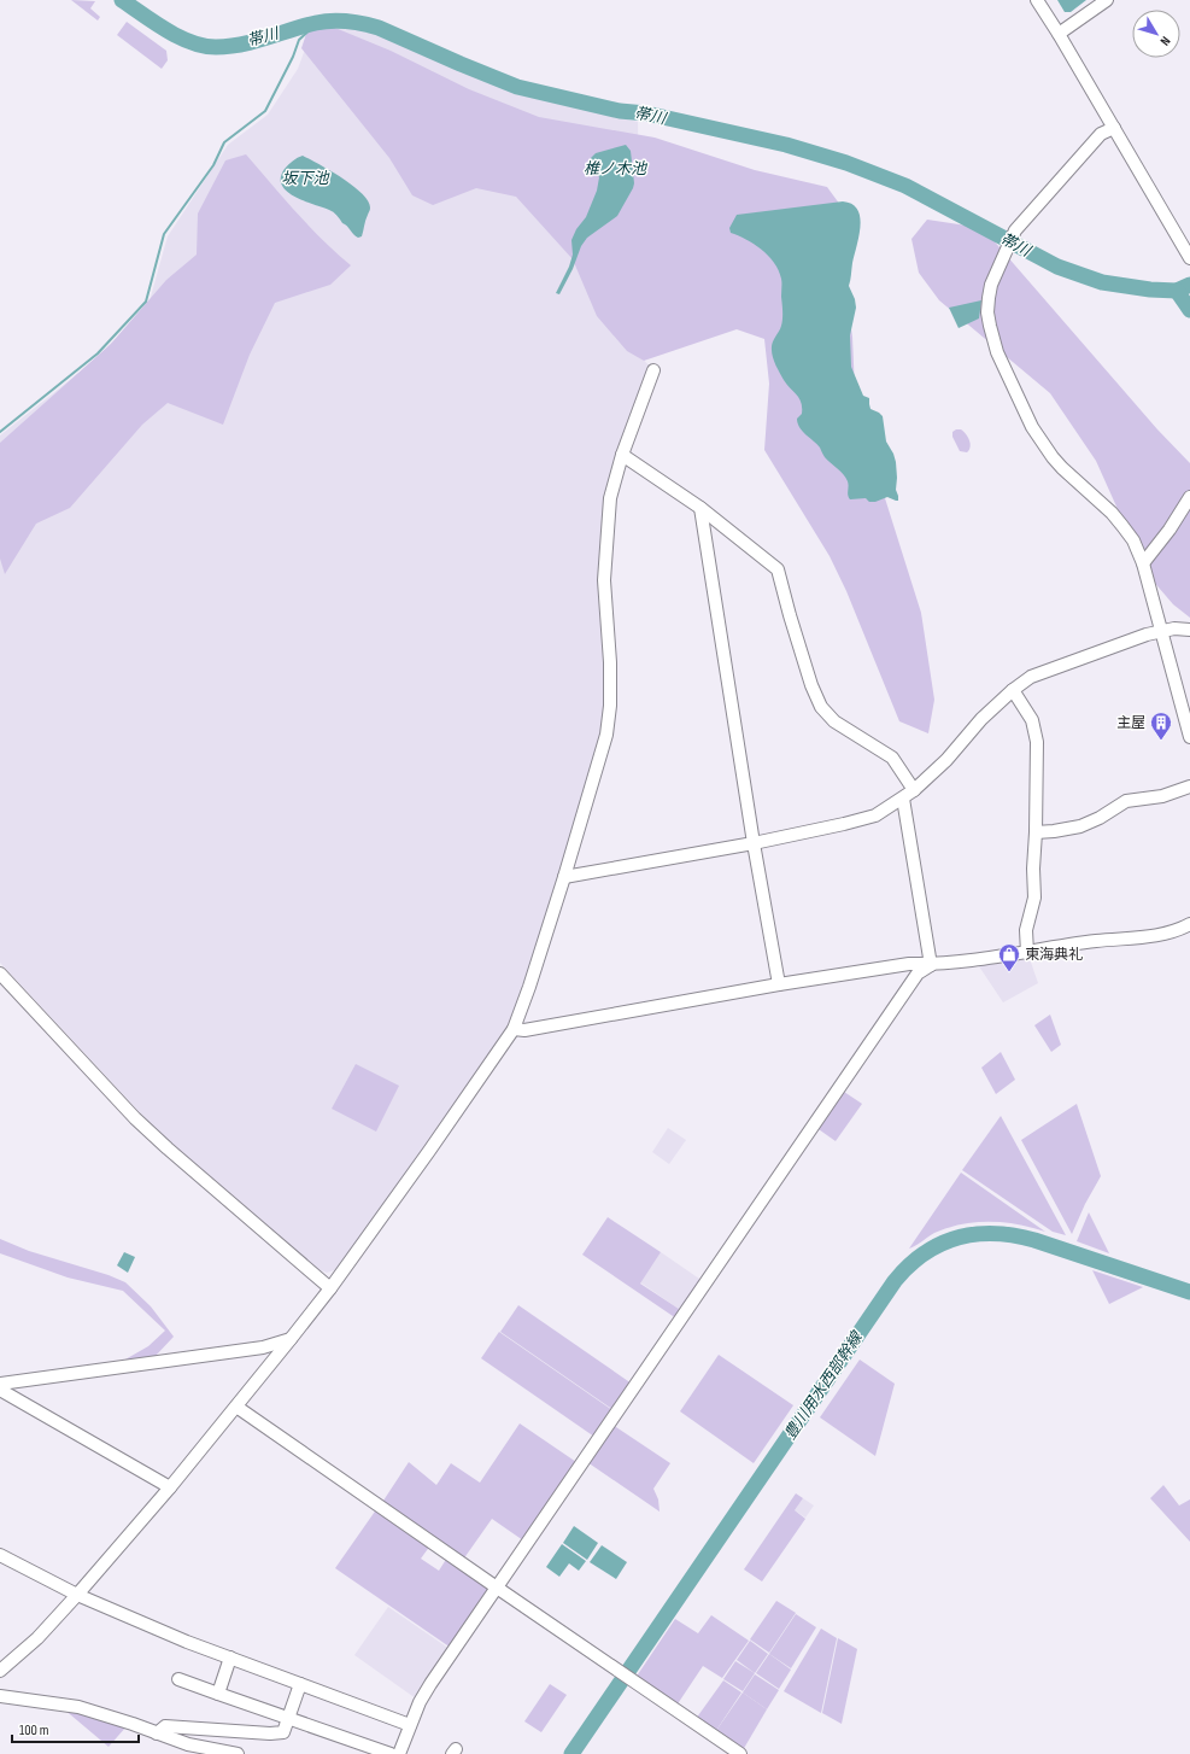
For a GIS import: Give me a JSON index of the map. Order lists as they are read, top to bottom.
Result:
{
  "water": [
    "帯川",
    "椎ノ木池",
    "坂下池",
    "豊川用水西部幹線"
  ],
  "places": {
    "building": ["主屋"],
    "shop": ["東海典礼"]
  },
  "scale_bar": "100 m",
  "north": "bottom right"
}
